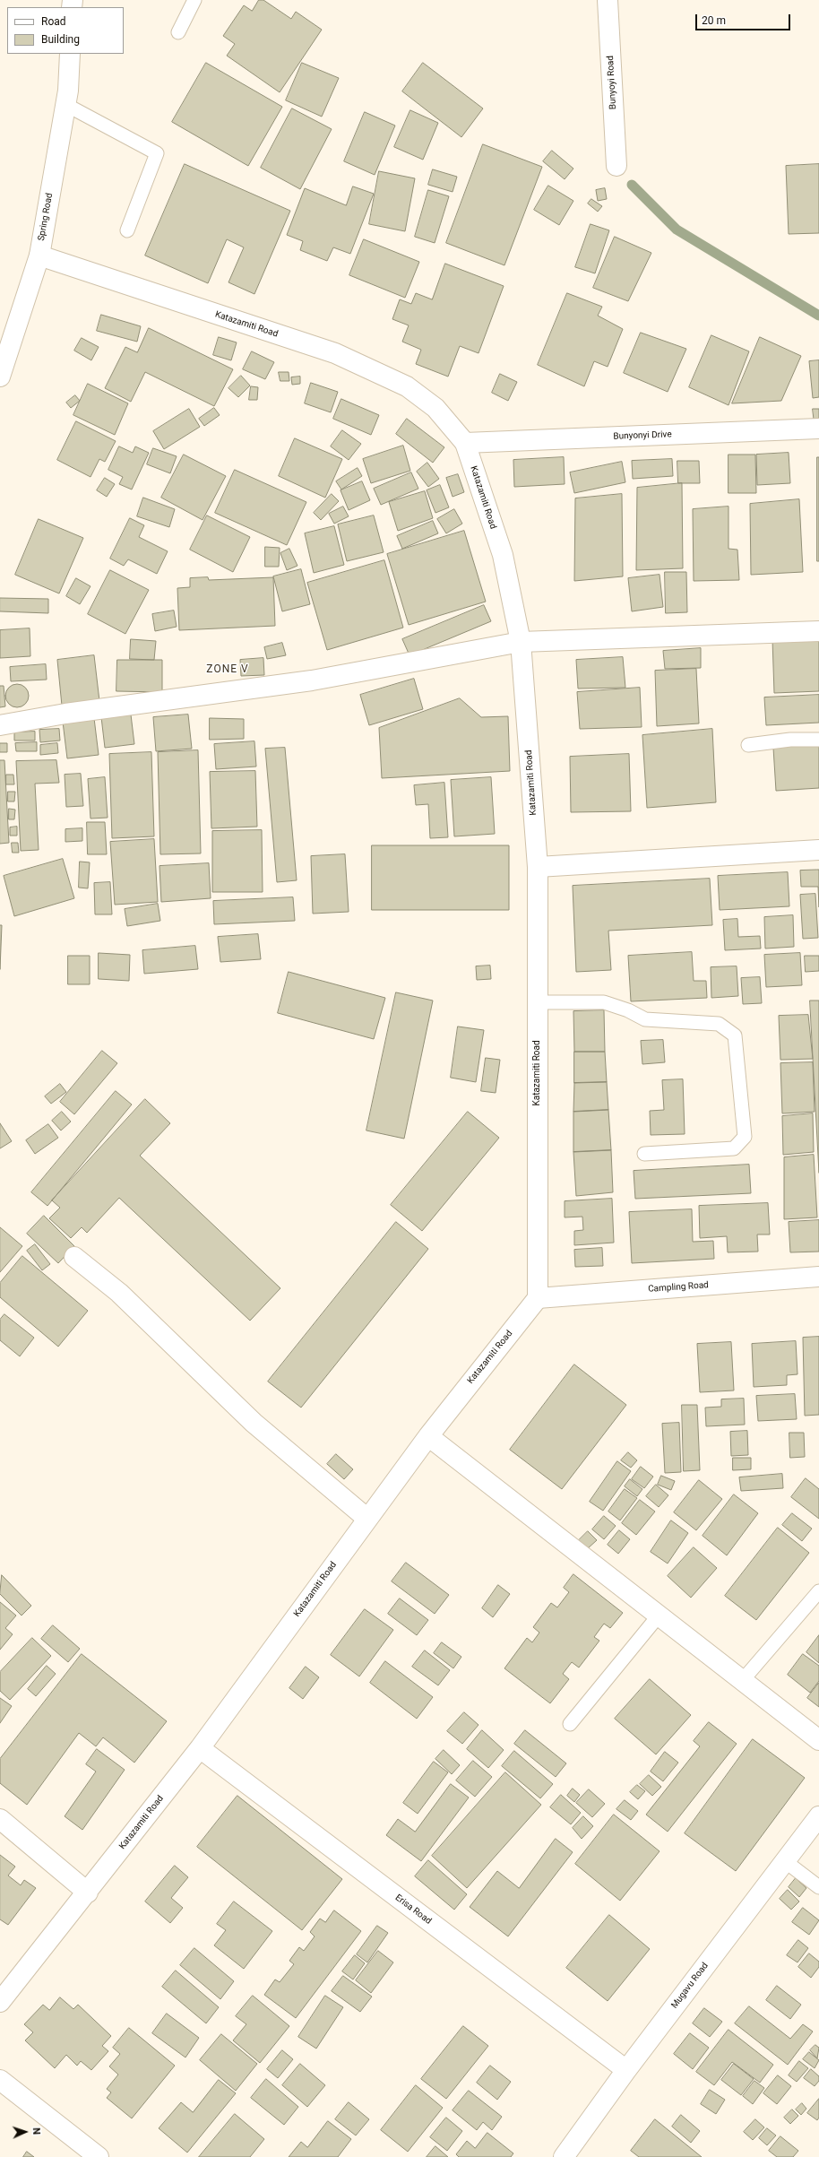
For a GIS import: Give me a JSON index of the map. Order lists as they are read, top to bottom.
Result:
{
  "streets": {
    "street": [
      "Bunyoyi Road",
      "Spring Road",
      "Katazamiti Road",
      "Bunyonyi Drive",
      "Campling Road",
      "Erisa Road",
      "Mugavu Road"
    ]
  },
  "crossings": [
    ["Spring Road", "Katazamiti Road"],
    ["Katazamiti Road", "Bunyonyi Drive"],
    ["Katazamiti Road", "Campling Road"],
    ["Katazamiti Road", "Erisa Road"],
    ["Erisa Road", "Mugavu Road"]
  ],
  "districts": ["ZONE V"],
  "legend": ["Road", "Building"],
  "scale_bar": "20 m",
  "north": "right"
}
